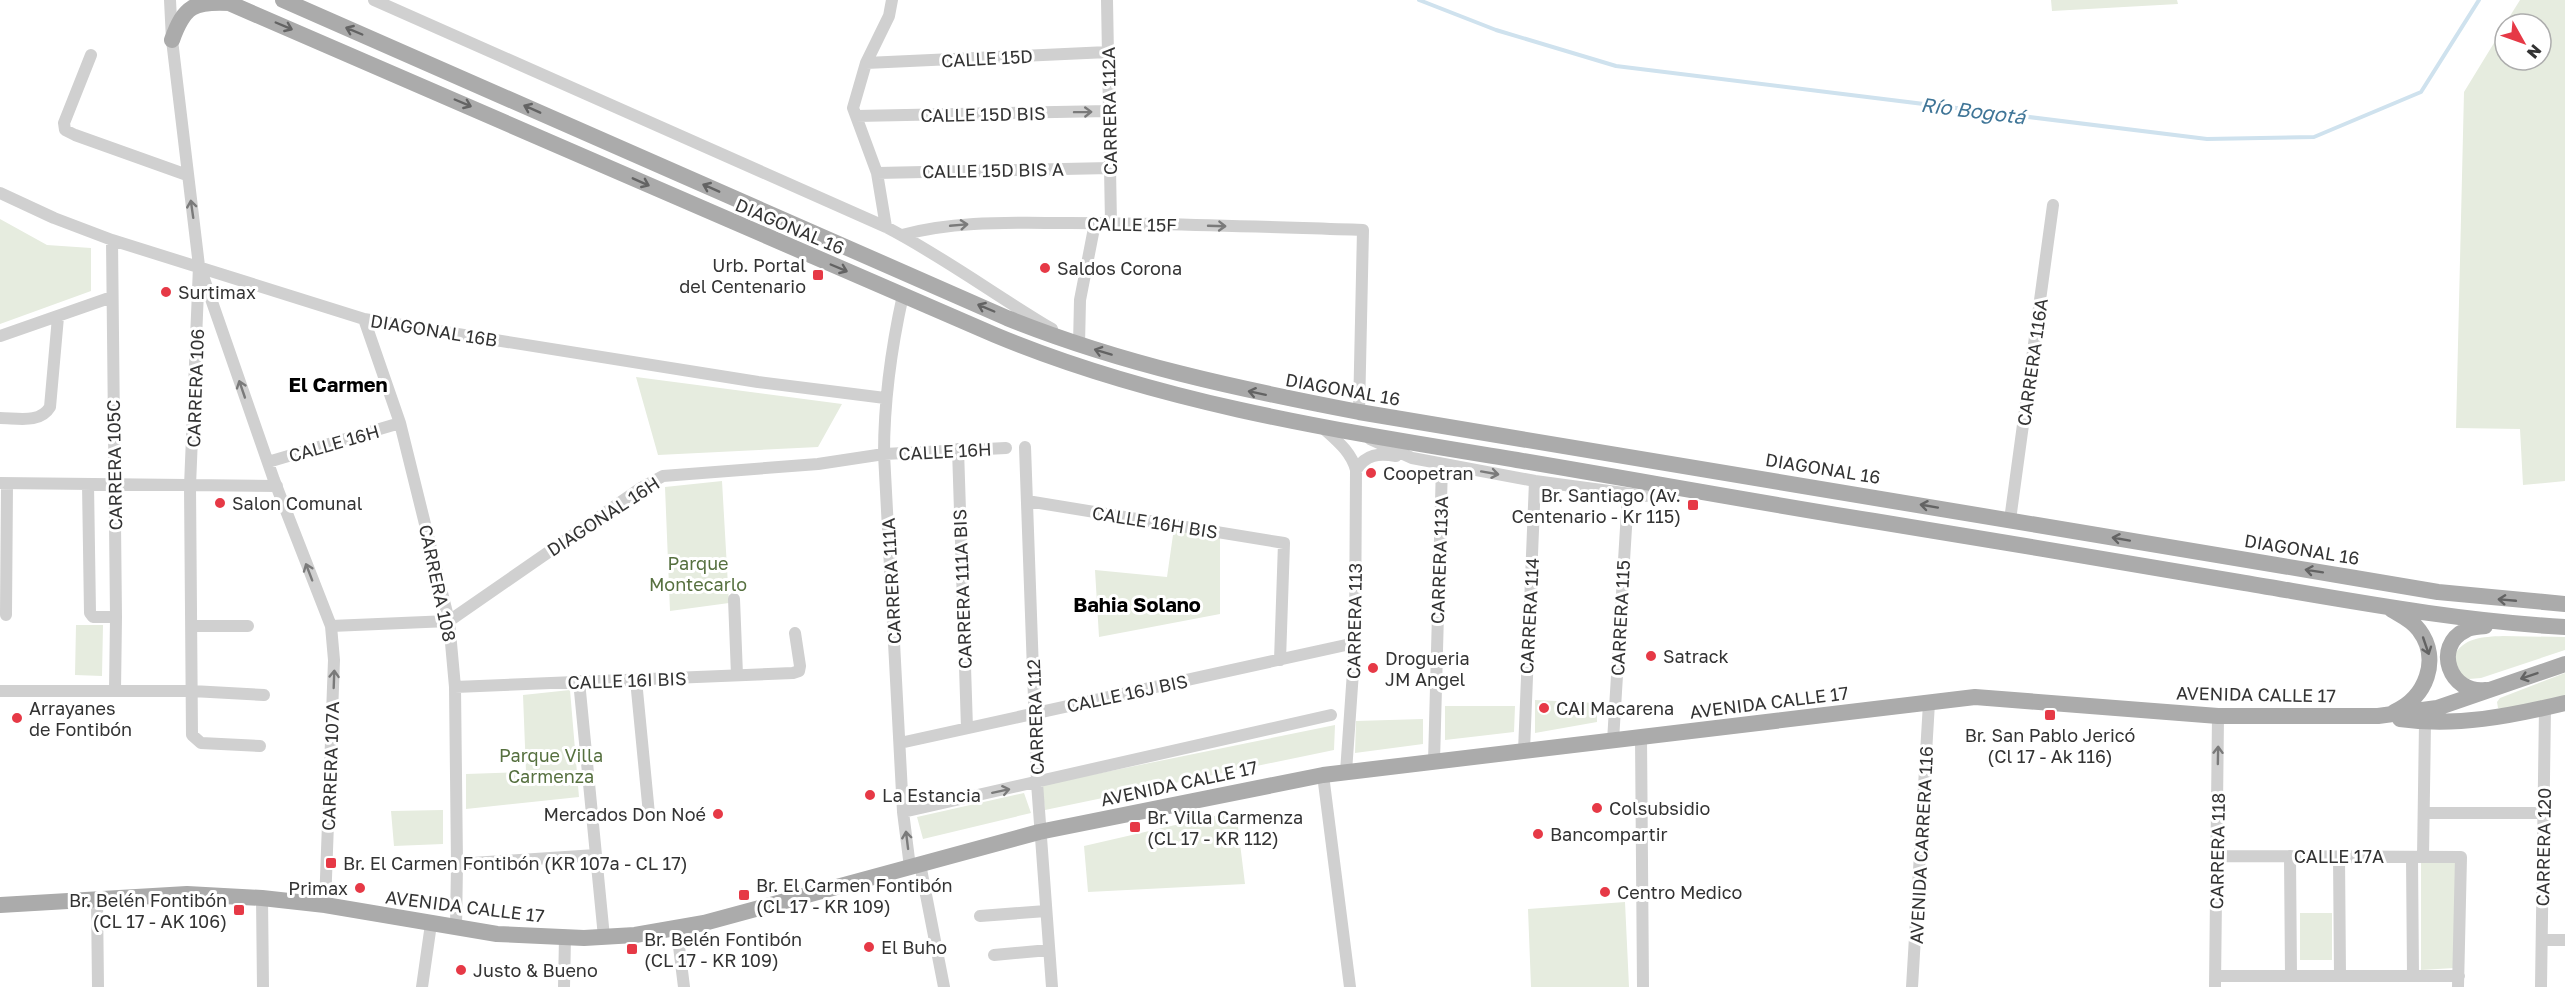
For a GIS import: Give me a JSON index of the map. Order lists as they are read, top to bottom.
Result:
{
  "streets": {
    "main road": ["DIAGONAL 16", "AVENIDA CALLE 17"],
    "street": [
      "CALLE 15D",
      "CARRERA 112A",
      "CALLE 15D BIS",
      "CALLE 15D BIS A",
      "CALLE 15F",
      "DIAGONAL 16B",
      "CARRERA 116A",
      "CARRERA 106",
      "CALLE 16H",
      "CARRERA 105C",
      "DIAGONAL 16H",
      "CALLE 16H BIS",
      "CARRERA 113A",
      "CARRERA 111A",
      "CARRERA 108",
      "CARRERA 111A BIS",
      "CARRERA 114",
      "CARRERA 115",
      "CARRERA 113",
      "CALLE 16I BIS",
      "CALLE 16J BIS",
      "CARRERA 112",
      "CARRERA 107A",
      "AVENIDA CARRERA 116",
      "CARRERA 120",
      "CARRERA 118",
      "CALLE 17A"
    ]
  },
  "crossings": [
    ["CALLE 15D", "CARRERA 112A"],
    ["CARRERA 112A", "CALLE 15D BIS"],
    ["CARRERA 112A", "CALLE 15D BIS A"],
    ["CARRERA 112A", "CALLE 15F"],
    ["CALLE 15F", "DIAGONAL 16"],
    ["DIAGONAL 16", "CARRERA 116A"],
    ["DIAGONAL 16", "CARRERA 113A"],
    ["DIAGONAL 16", "CARRERA 111A"],
    ["DIAGONAL 16", "CARRERA 114"],
    ["DIAGONAL 16", "CARRERA 115"],
    ["DIAGONAL 16B", "CARRERA 106"],
    ["DIAGONAL 16B", "CARRERA 105C"],
    ["DIAGONAL 16B", "CARRERA 111A"],
    ["DIAGONAL 16B", "CARRERA 108"],
    ["DIAGONAL 16B", "CARRERA 107A"],
    ["CARRERA 106", "CALLE 16H"],
    ["CARRERA 106", "CARRERA 107A"],
    ["CALLE 16H", "CARRERA 105C"],
    ["CALLE 16H", "DIAGONAL 16H"],
    ["CALLE 16H", "CARRERA 111A"],
    ["CALLE 16H", "CARRERA 108"],
    ["CALLE 16H", "CARRERA 111A BIS"],
    ["CALLE 16H", "CARRERA 107A"],
    ["DIAGONAL 16H", "CARRERA 111A"],
    ["DIAGONAL 16H", "CARRERA 108"],
    ["CALLE 16H BIS", "CALLE 16J BIS"],
    ["CALLE 16H BIS", "CARRERA 112"],
    ["CARRERA 113A", "AVENIDA CALLE 17"],
    ["CARRERA 111A", "CALLE 16J BIS"],
    ["CARRERA 111A", "AVENIDA CALLE 17"],
    ["CARRERA 108", "CALLE 16I BIS"],
    ["CARRERA 108", "AVENIDA CALLE 17"],
    ["CARRERA 111A BIS", "CALLE 16J BIS"],
    ["CARRERA 114", "AVENIDA CALLE 17"],
    ["CARRERA 115", "AVENIDA CALLE 17"],
    ["CARRERA 113", "CALLE 16J BIS"],
    ["CARRERA 113", "AVENIDA CALLE 17"],
    ["CALLE 16J BIS", "CARRERA 112"],
    ["AVENIDA CALLE 17", "CARRERA 112"],
    ["AVENIDA CALLE 17", "CARRERA 107A"],
    ["AVENIDA CALLE 17", "AVENIDA CARRERA 116"],
    ["AVENIDA CALLE 17", "CARRERA 120"],
    ["AVENIDA CALLE 17", "CARRERA 118"],
    ["CARRERA 118", "CALLE 17A"]
  ],
  "one_way": ["CALLE 15D BIS", "CARRERA 107A", "CARRERA 118"],
  "districts": ["El Carmen", "Bahia Solano"],
  "water": ["Río Bogotá"],
  "parks": ["Parque Montecarlo", "Parque Villa Carmenza"],
  "places": {
    "other": [
      "Saldos Corona",
      "Surtimax",
      "Coopetran",
      "Salon Comunal",
      "Satrack",
      "Drogueria JM Angel",
      "CAI Macarena",
      "Arrayanes de Fontibón",
      "La Estancia",
      "Colsubsidio",
      "Mercados Don Noé",
      "Bancompartir",
      "Primax",
      "Centro Medico",
      "El Buho",
      "Justo & Bueno"
    ],
    "transit": [
      "Urb. Portal del Centenario",
      "Br. Santiago (Av. Centenario - Kr 115)",
      "Br. San Pablo Jericó (Cl 17 - Ak 116)",
      "Br. Villa Carmenza (CL 17 - KR 112)",
      "Br. El Carmen Fontibón (KR 107a - CL 17)",
      "Br. El Carmen Fontibón (CL 17 - KR 109)",
      "Br. Belén Fontibón (CL 17 - AK 106)",
      "Br. Belén Fontibón (CL 17 - KR 109)"
    ]
  },
  "north": "bottom right"
}
